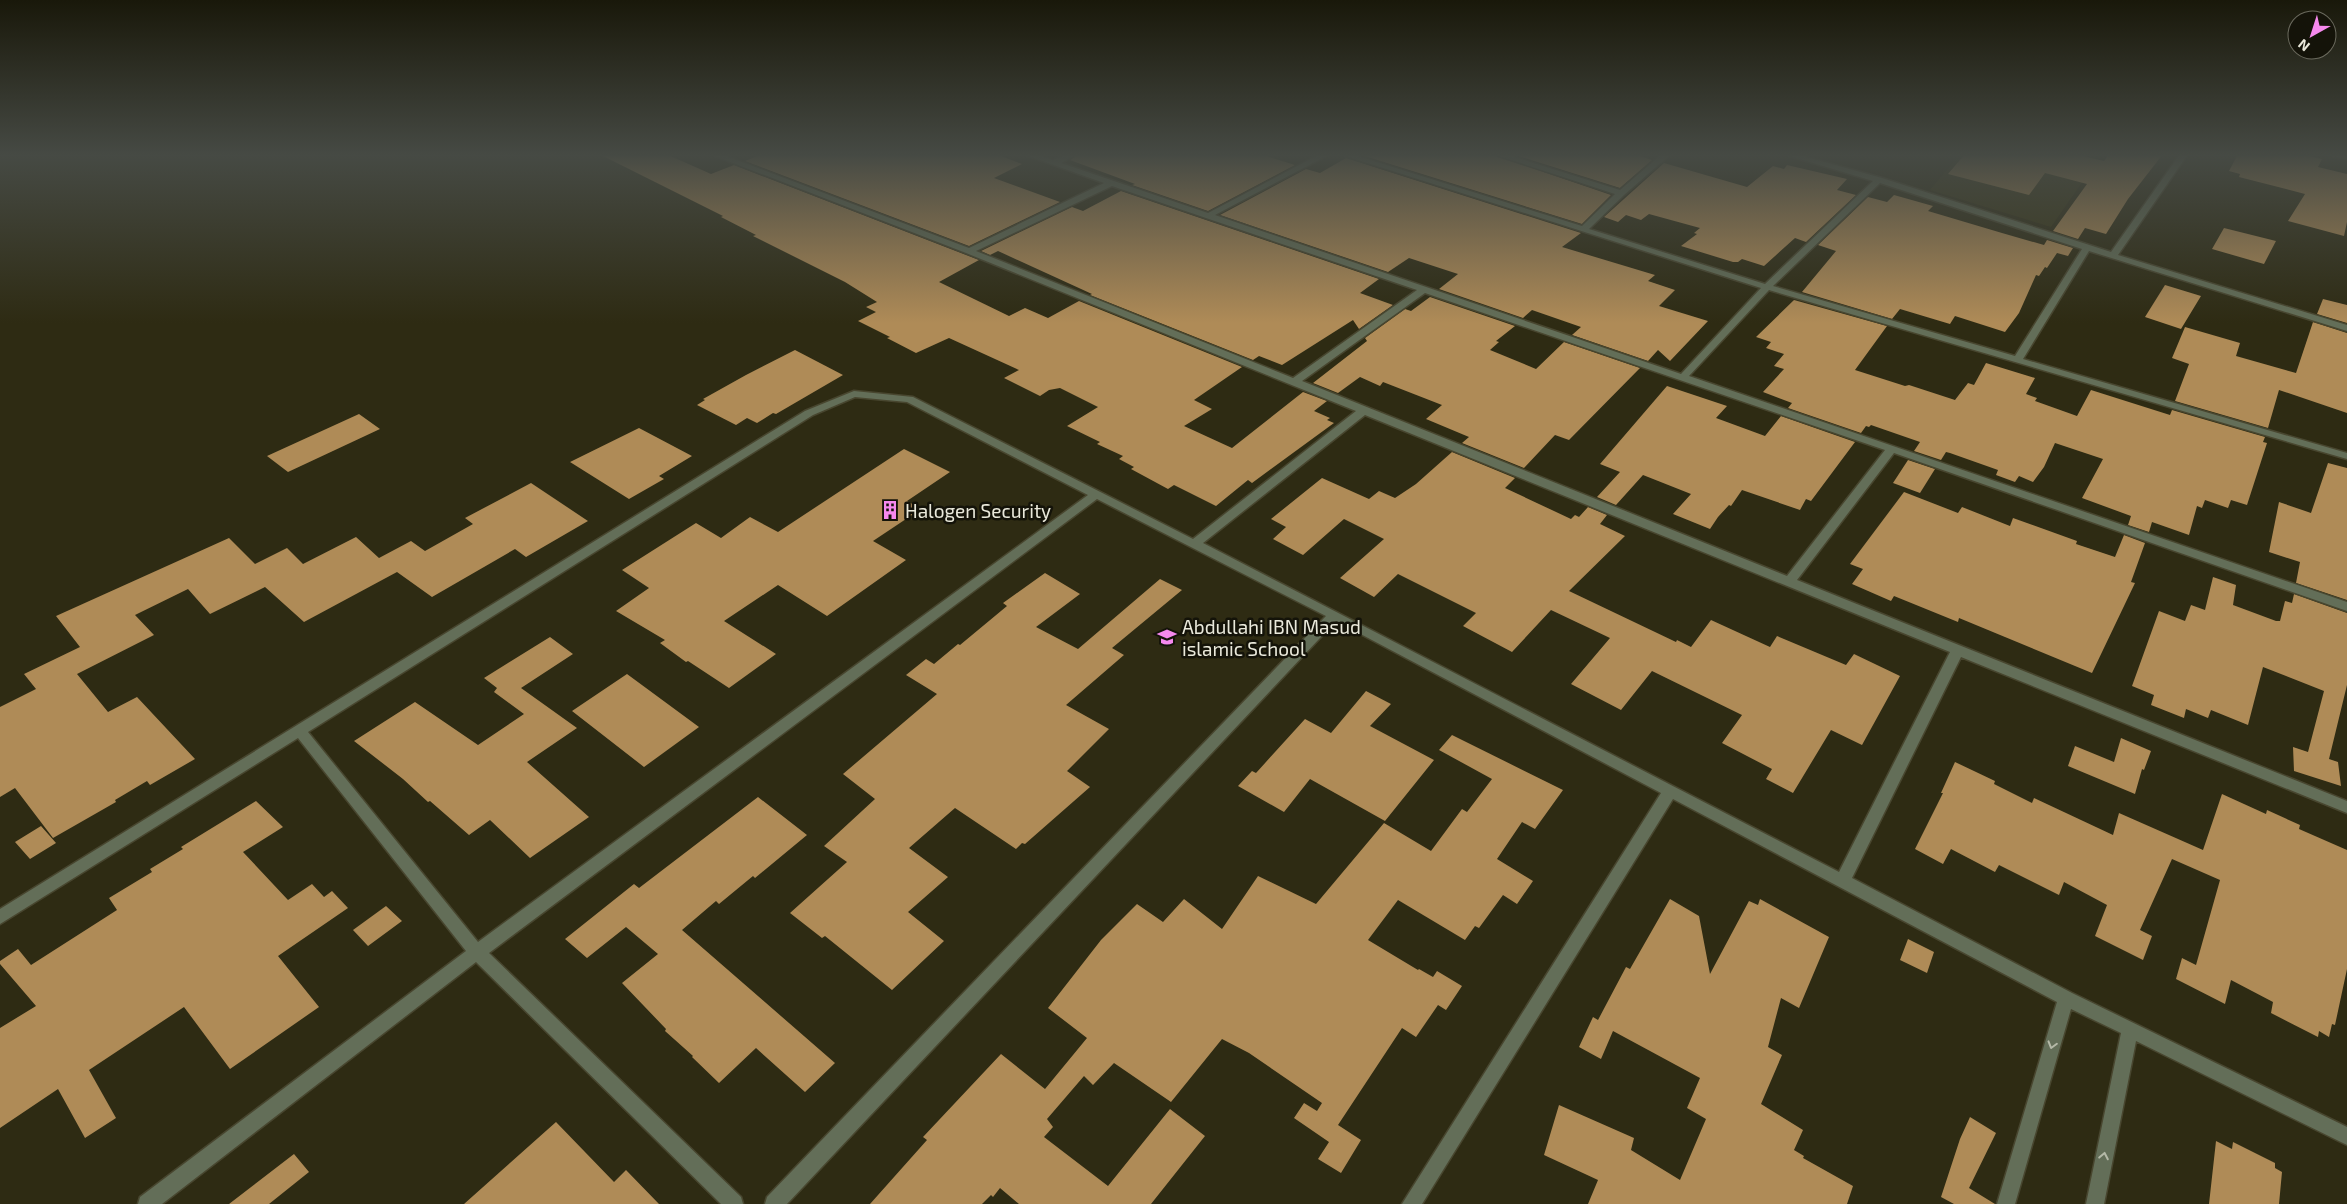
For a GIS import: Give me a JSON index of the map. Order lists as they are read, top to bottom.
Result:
{
  "places": {
    "building": ["Halogen Security"],
    "school or university": ["Abdullahi IBN Masud islamic School"]
  },
  "north": "bottom left"
}
